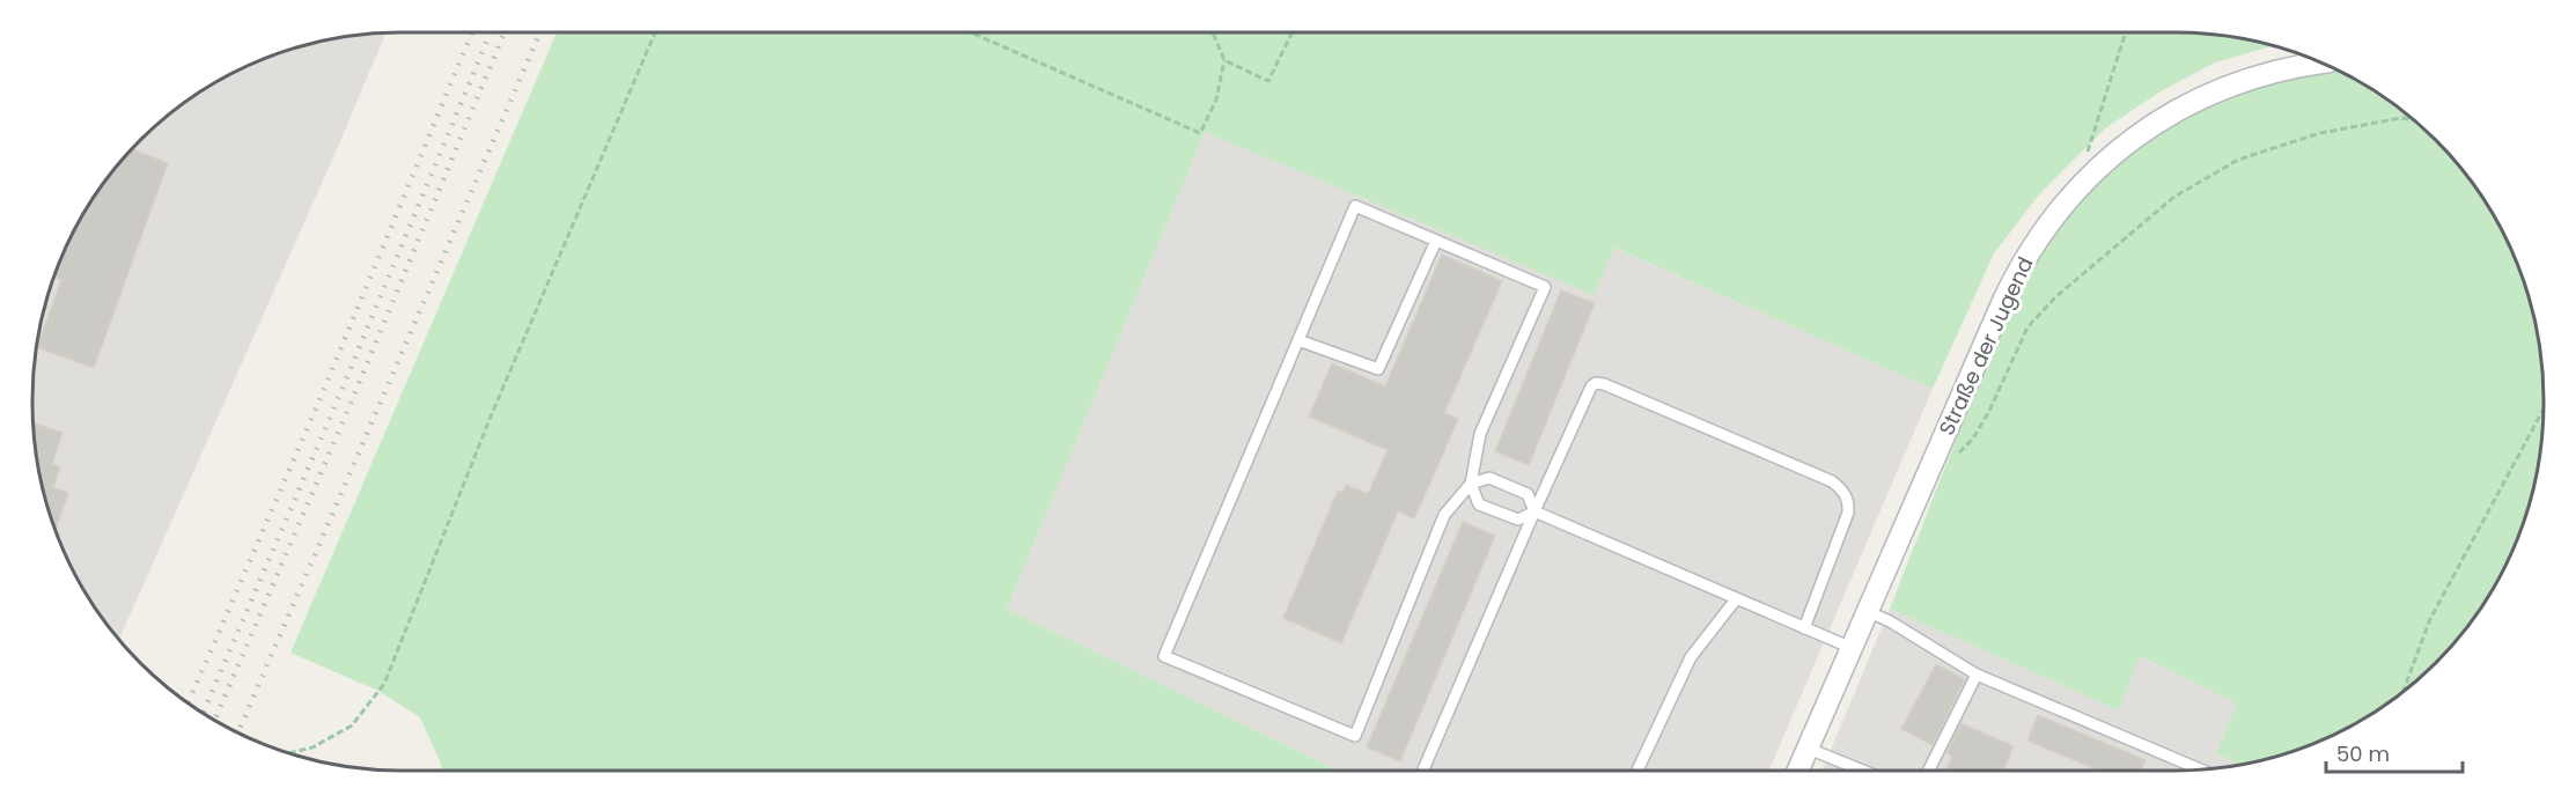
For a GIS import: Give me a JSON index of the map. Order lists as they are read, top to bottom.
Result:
{
  "streets": {
    "street": ["Straße der Jugend"]
  },
  "scale_bar": "50 m"
}
